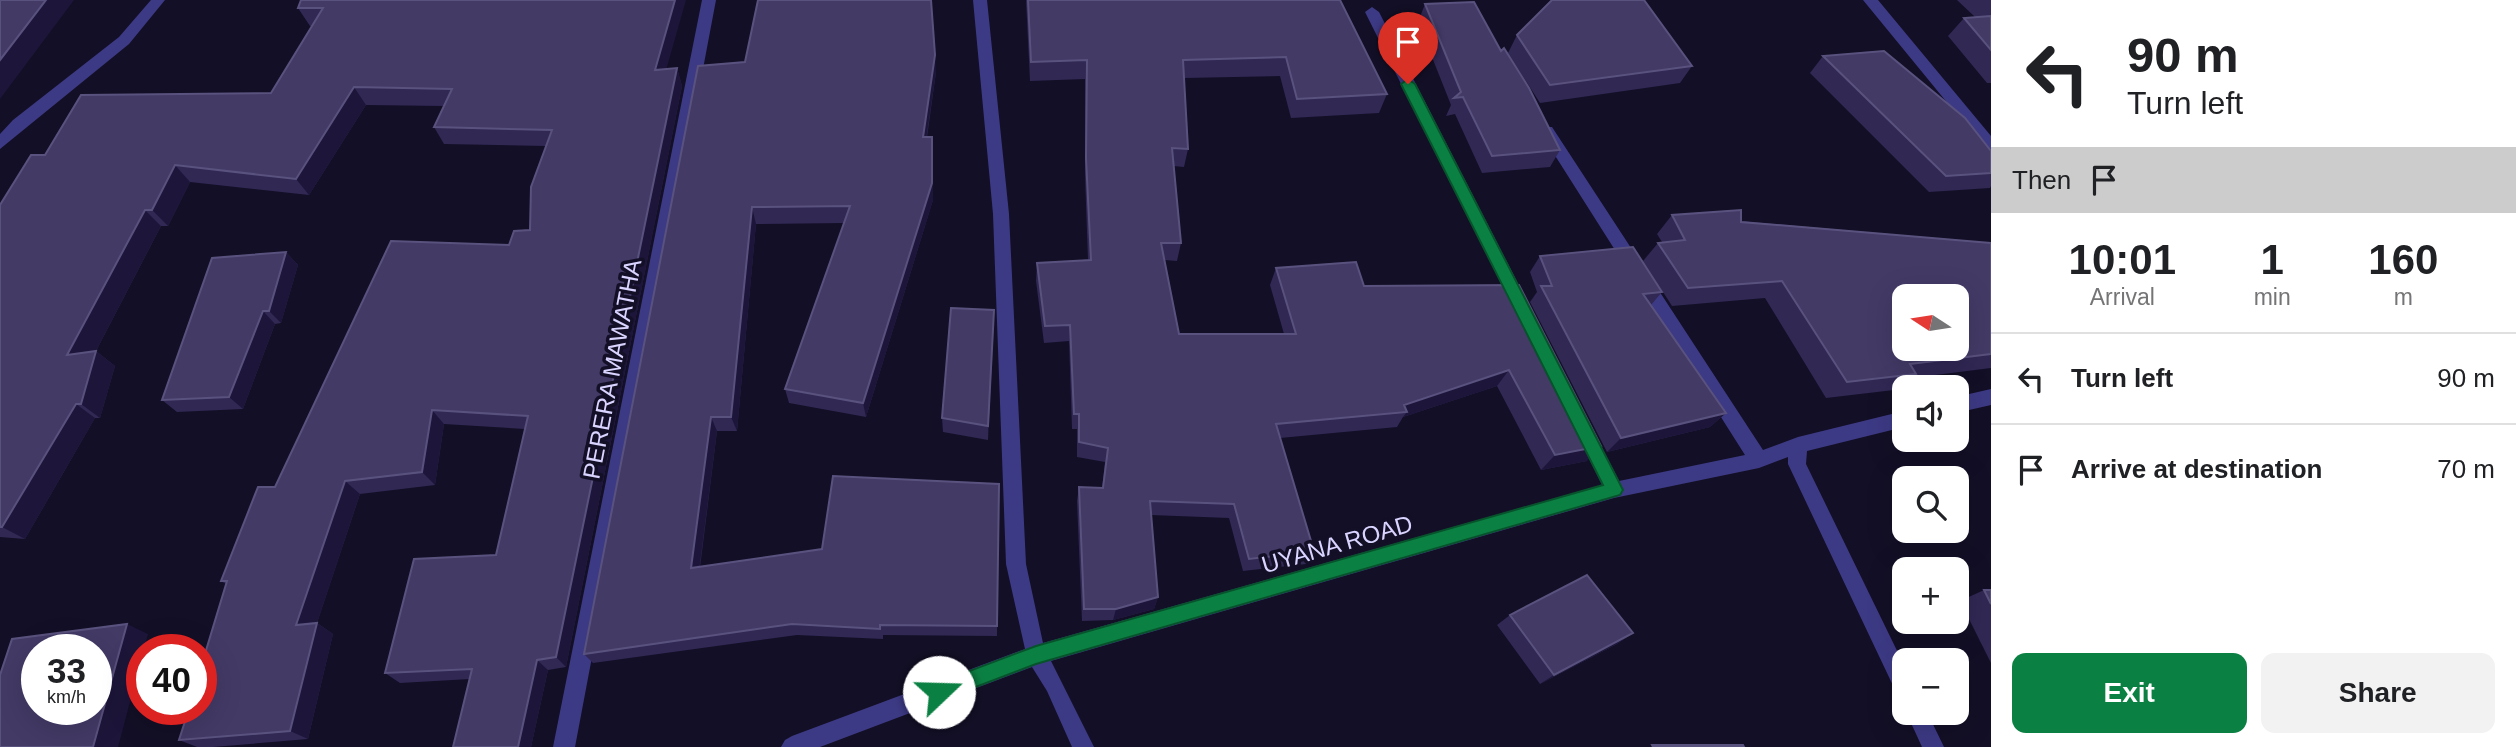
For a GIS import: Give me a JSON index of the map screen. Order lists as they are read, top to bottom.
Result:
{
  "streets": {
    "street": ["PERERA MAWATHA", "UYANA ROAD"]
  },
  "north": "left",
  "page": {
    "turn": ["90 m", "Turn left"],
    "then": "Then",
    "eta": [
      "10:01",
      "Arrival",
      "1",
      "min",
      "160",
      "m"
    ],
    "map_buttons": ["+", "−"],
    "list": [
      {
        "name": "Turn left",
        "value": "90 m"
      },
      {
        "name": "Arrive at destination",
        "value": "70 m"
      }
    ],
    "speed": "33 km/h",
    "limit": "40",
    "buttons": ["Exit", "Share"]
  }
}
